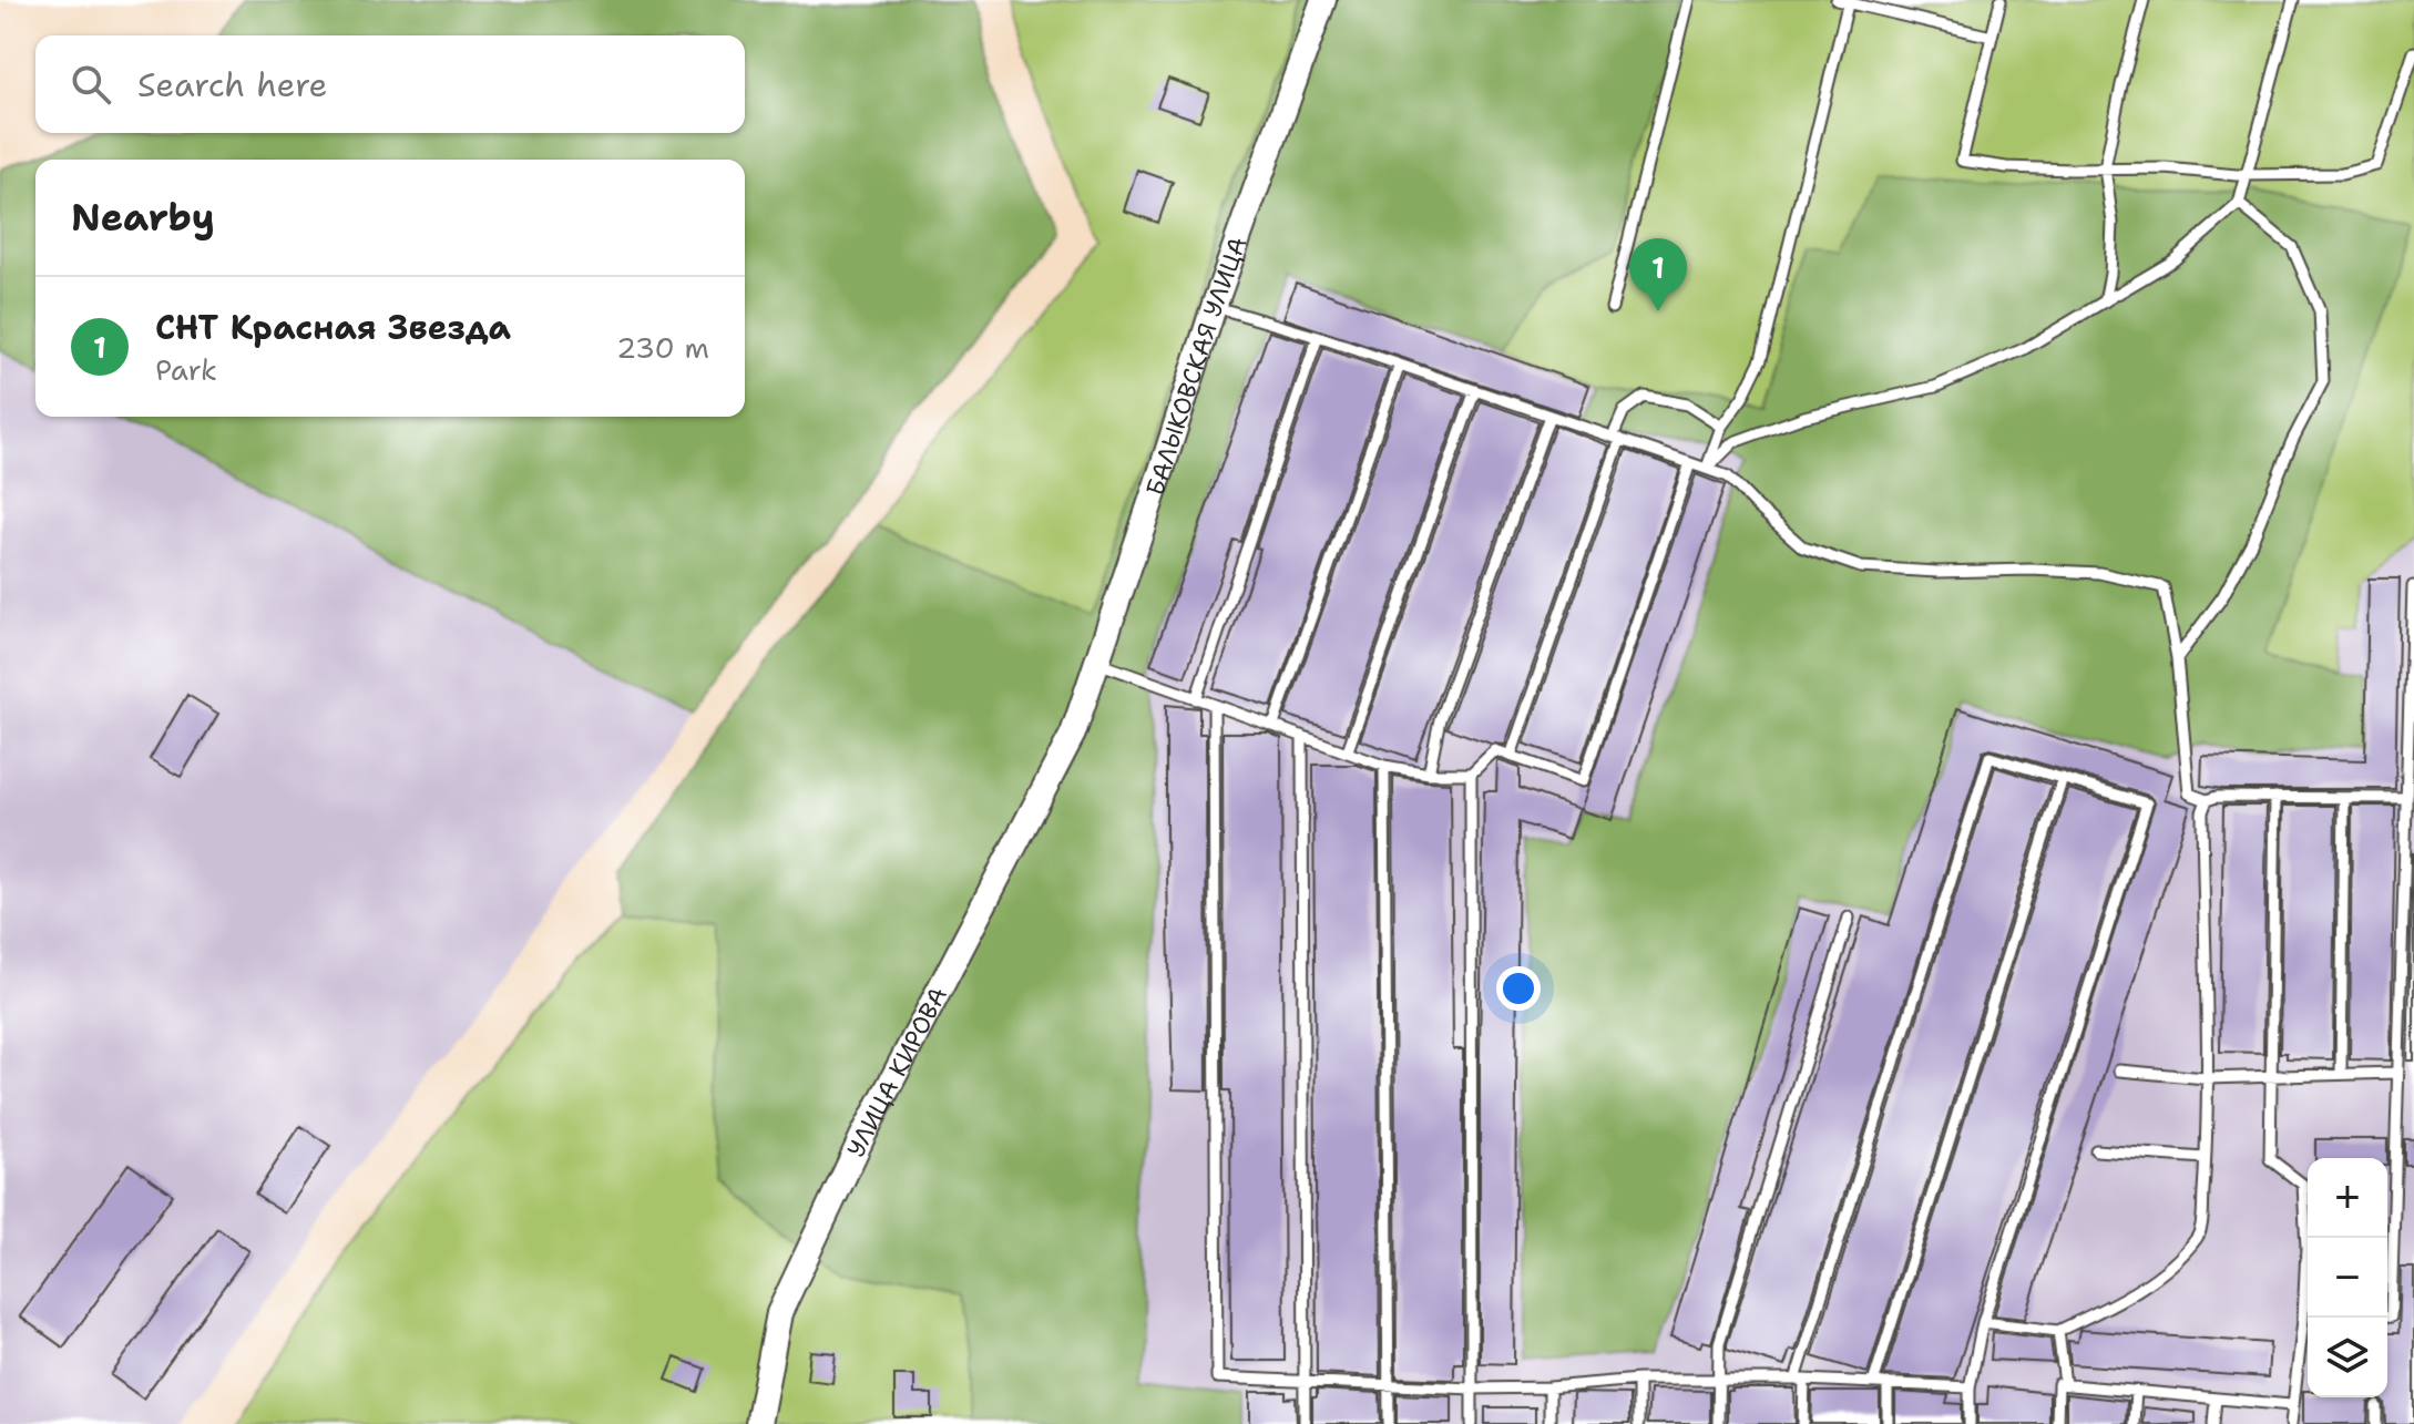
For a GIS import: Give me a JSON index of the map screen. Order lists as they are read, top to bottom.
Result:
{
  "streets": {
    "street": ["БАЛЫКОВСКАЯ УЛИЦА", "УЛИЦА КИРОВА"]
  },
  "crossings": [
    ["БАЛЫКОВСКАЯ УЛИЦА", "УЛИЦА КИРОВА"]
  ],
  "page": {
    "search": "Search here",
    "heading": "Nearby",
    "pins": "1",
    "list": [
      {
        "mark": "1",
        "name": "СНТ Красная Звезда",
        "note": "Park",
        "value": "230 m"
      }
    ],
    "map_buttons": ["+", "−"]
  }
}
